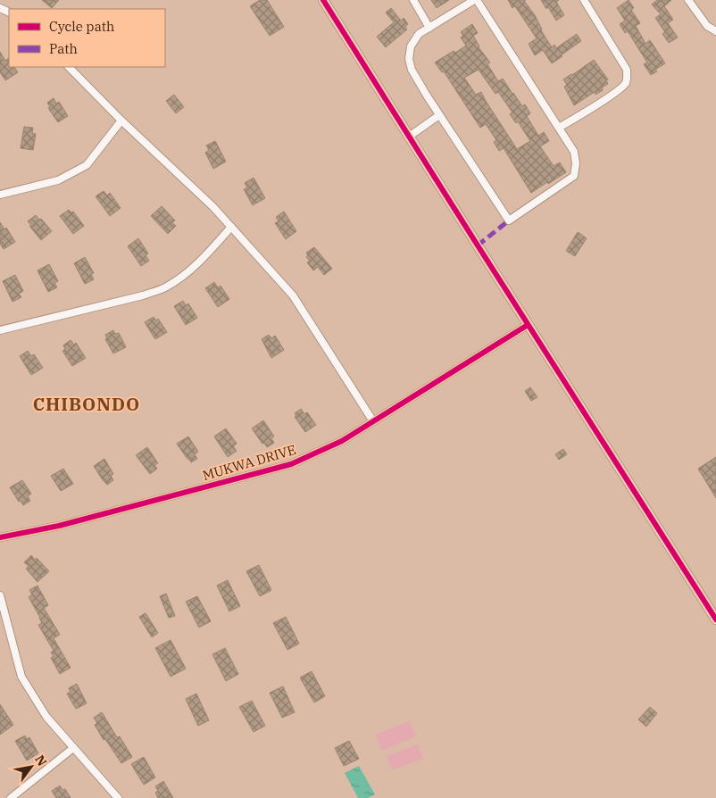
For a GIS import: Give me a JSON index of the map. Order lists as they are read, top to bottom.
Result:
{
  "streets": {
    "street": ["MUKWA DRIVE"]
  },
  "districts": ["CHIBONDO"],
  "legend": ["Cycle path", "Path"],
  "north": "top right"
}
